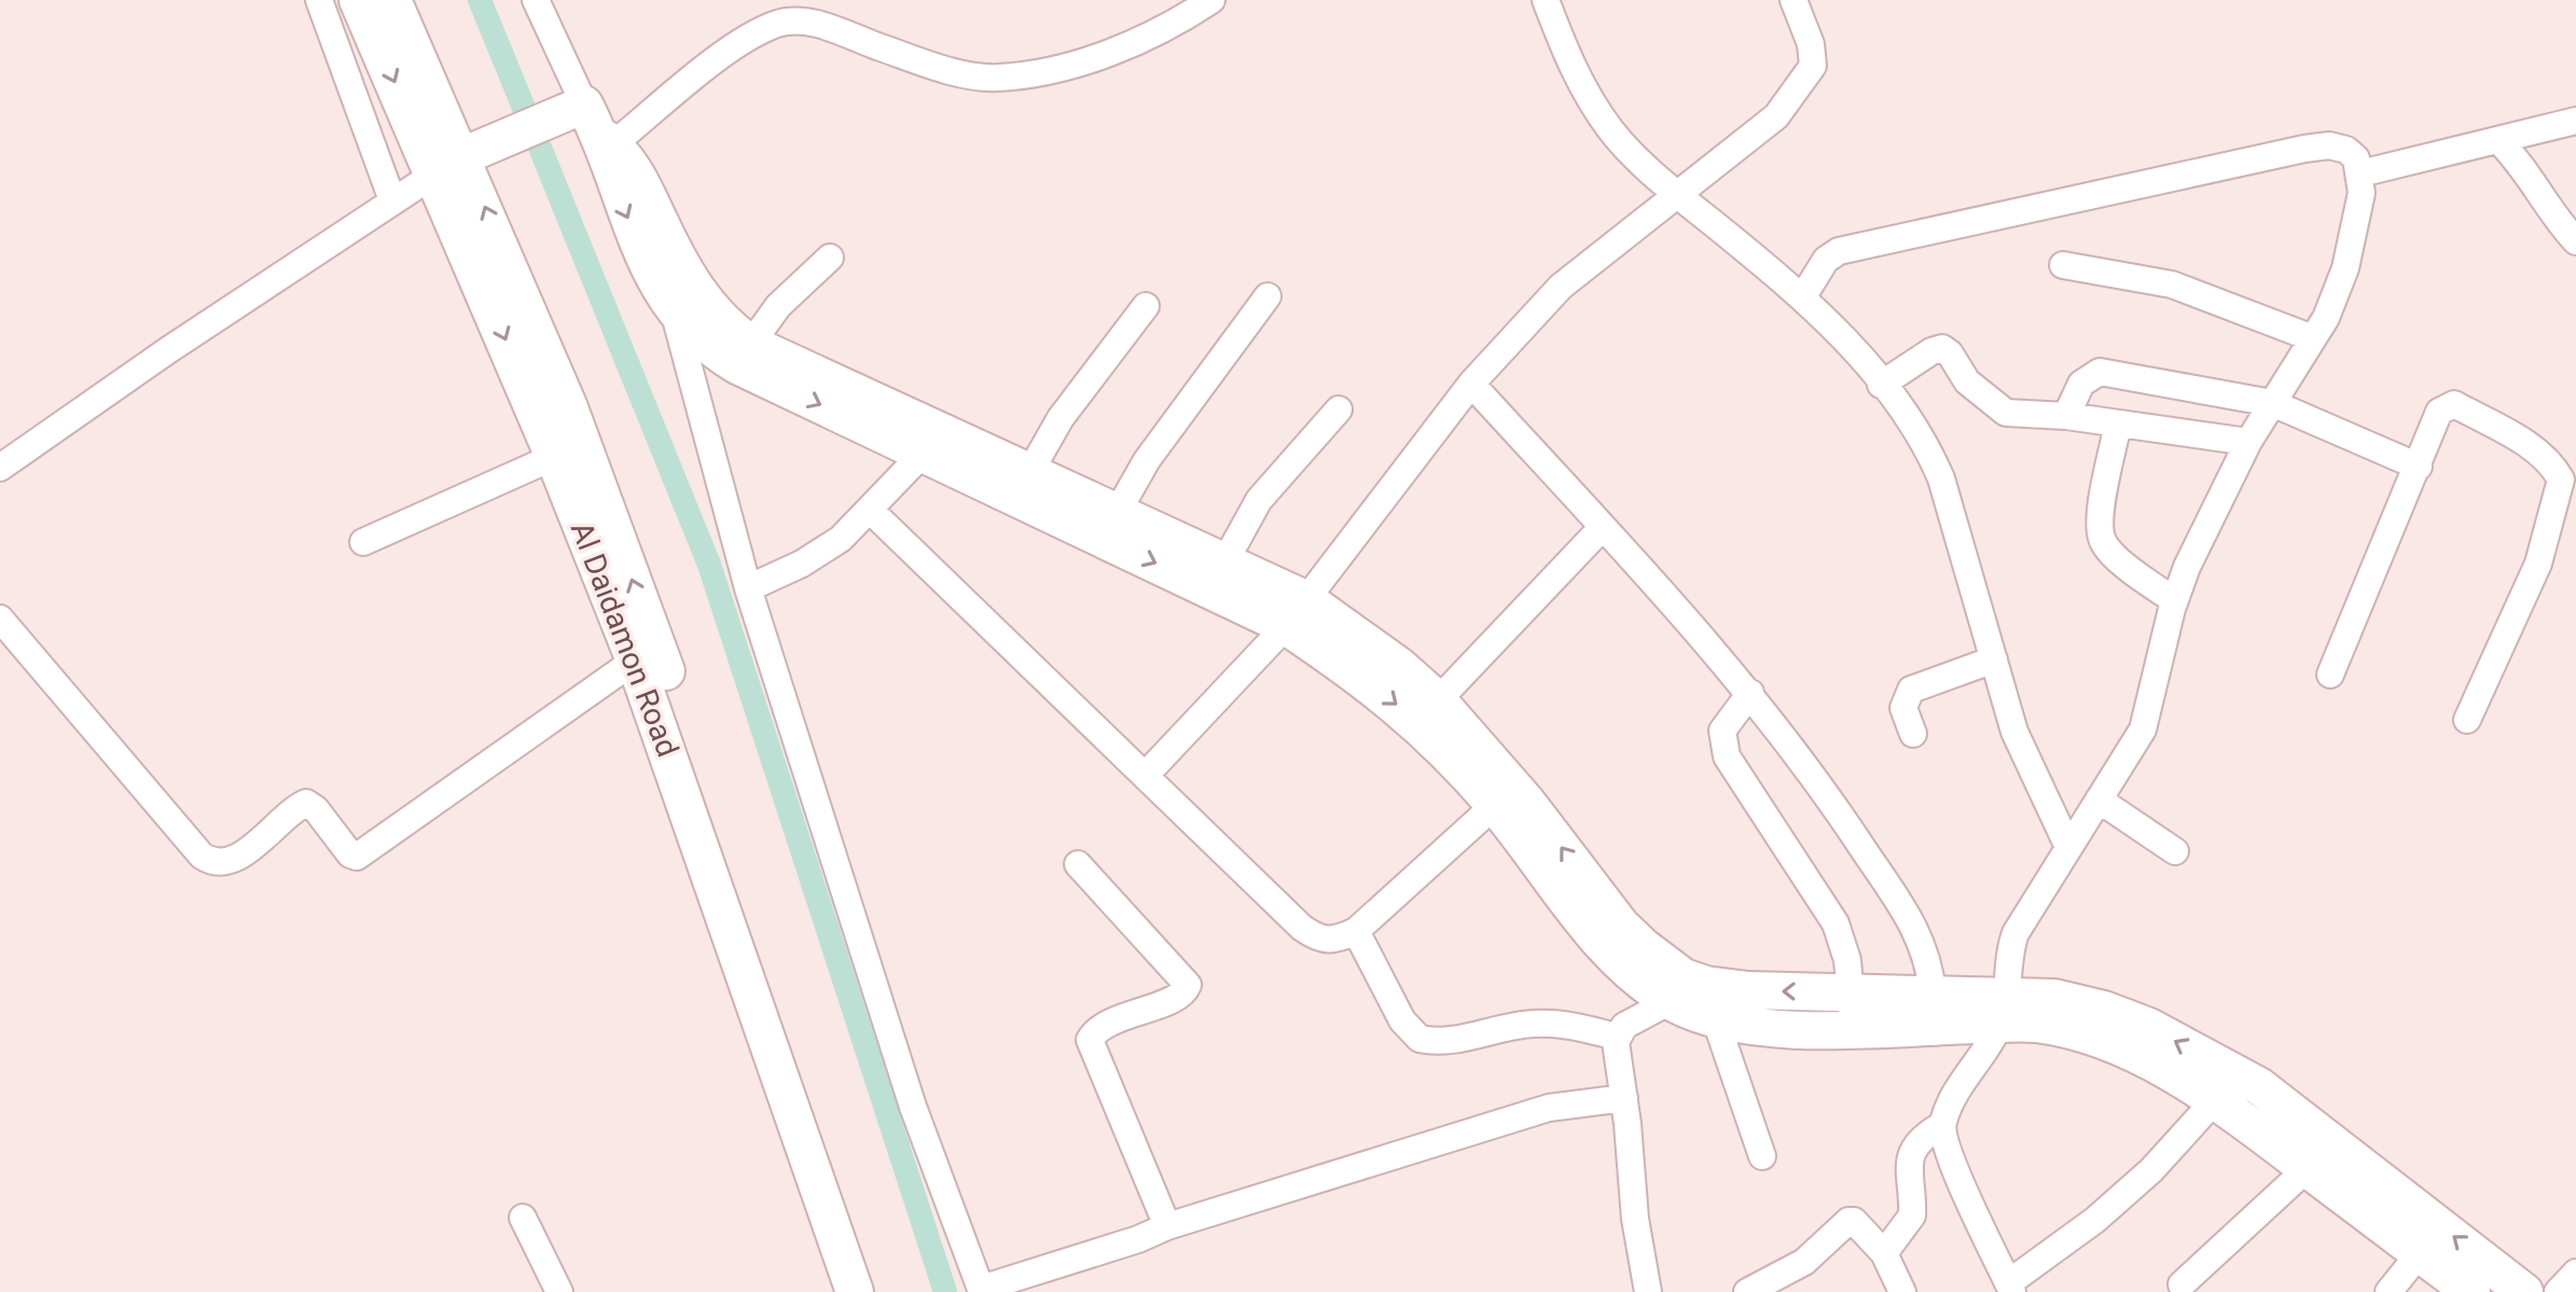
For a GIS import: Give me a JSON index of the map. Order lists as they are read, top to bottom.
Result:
{
  "streets": {
    "street": ["Al Daidamon Road"]
  }
}
